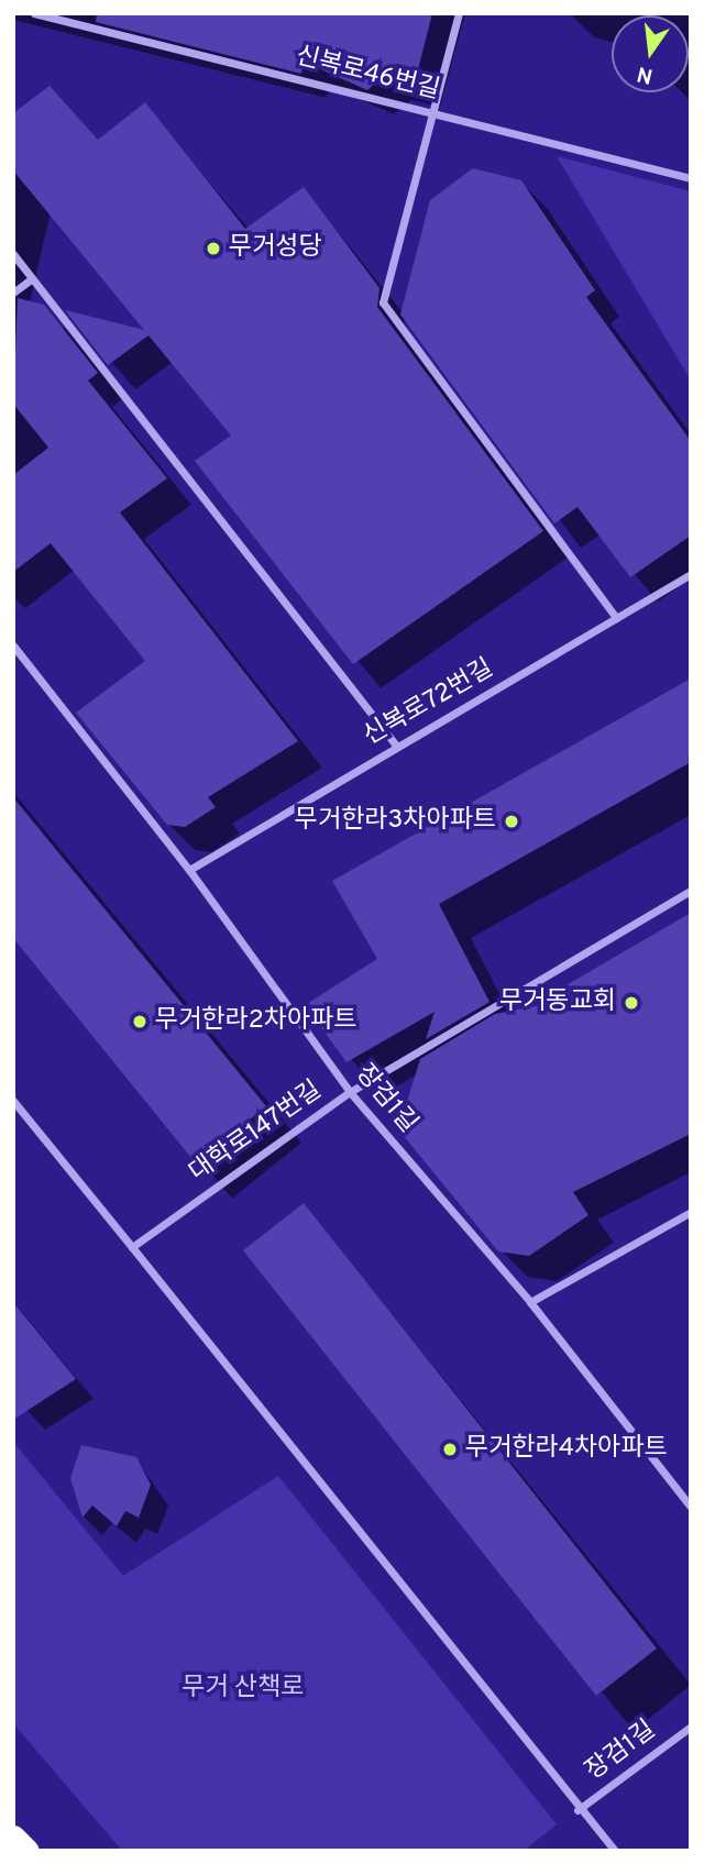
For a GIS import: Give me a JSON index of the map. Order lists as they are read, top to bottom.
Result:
{
  "streets": {
    "street": [
      "신복로46번길",
      "신복로72번길",
      "장검1길",
      "대학로147번길"
    ]
  },
  "crossings": [
    ["신복로72번길", "장검1길"],
    ["장검1길", "대학로147번길"]
  ],
  "parks": ["무거 산책로"],
  "places": [
    "무거성당",
    "무거한라3차아파트",
    "무거동교회",
    "무거한라2차아파트",
    "무거한라4차아파트"
  ],
  "north": "bottom"
}
